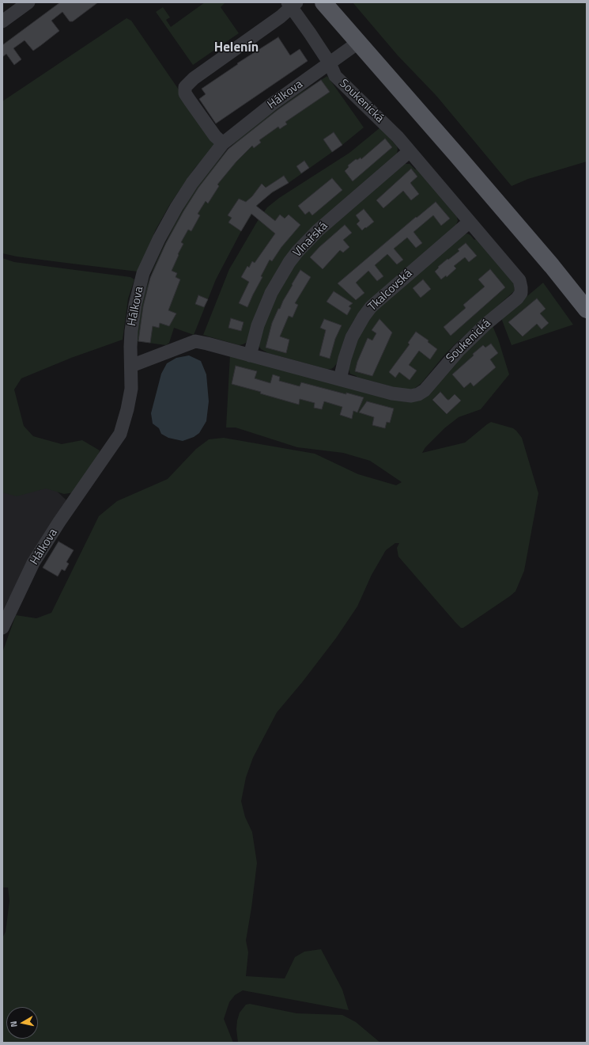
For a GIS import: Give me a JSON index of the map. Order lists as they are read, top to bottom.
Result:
{
  "streets": {
    "street": [
      "Hálkova",
      "Soukenická",
      "Vlnařská",
      "Tkalcovská"
    ]
  },
  "crossings": [
    ["Hálkova", "Soukenická"],
    ["Soukenická", "Vlnařská"],
    ["Soukenická", "Tkalcovská"]
  ],
  "districts": ["Helenín"],
  "north": "left"
}
